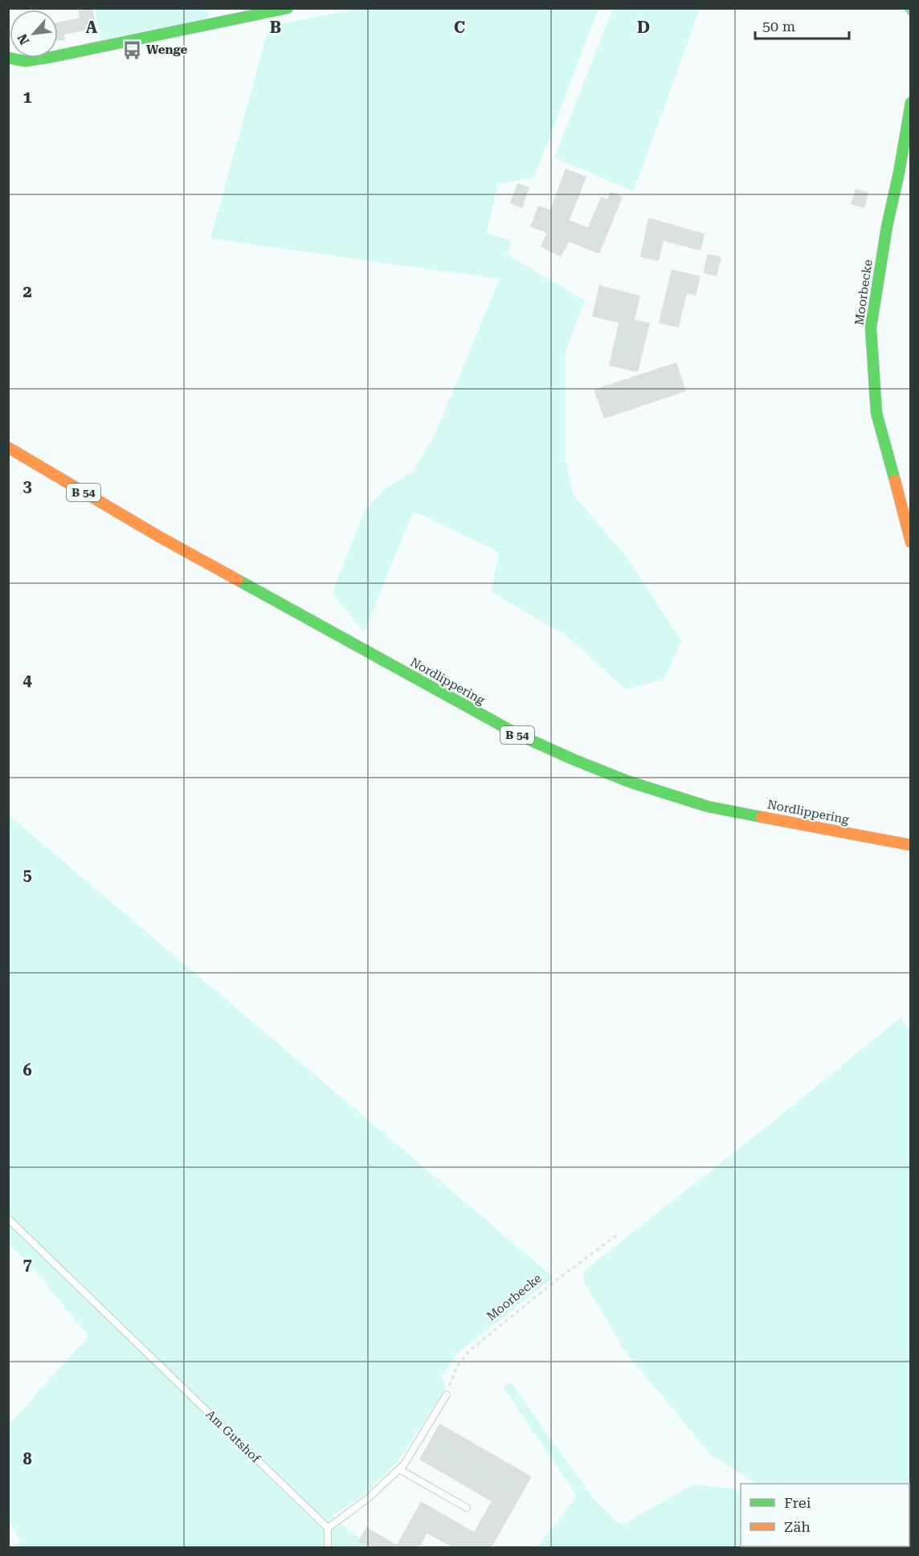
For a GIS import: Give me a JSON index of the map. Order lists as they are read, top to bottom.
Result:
{
  "streets": {
    "main road": ["Moorbecke", "B 54", "Nordlippering"],
    "lane": ["Am Gutshof"]
  },
  "places": {
    "bus stop": ["Wenge"]
  },
  "legend": ["Frei", "Zäh"],
  "scale_bar": "50 m",
  "north": "bottom left",
  "grid": {
    "columns": [
      "A",
      "B",
      "C",
      "D"
    ],
    "rows": [
      "1",
      "2",
      "3",
      "4",
      "5",
      "6",
      "7",
      "8"
    ]
  }
}
